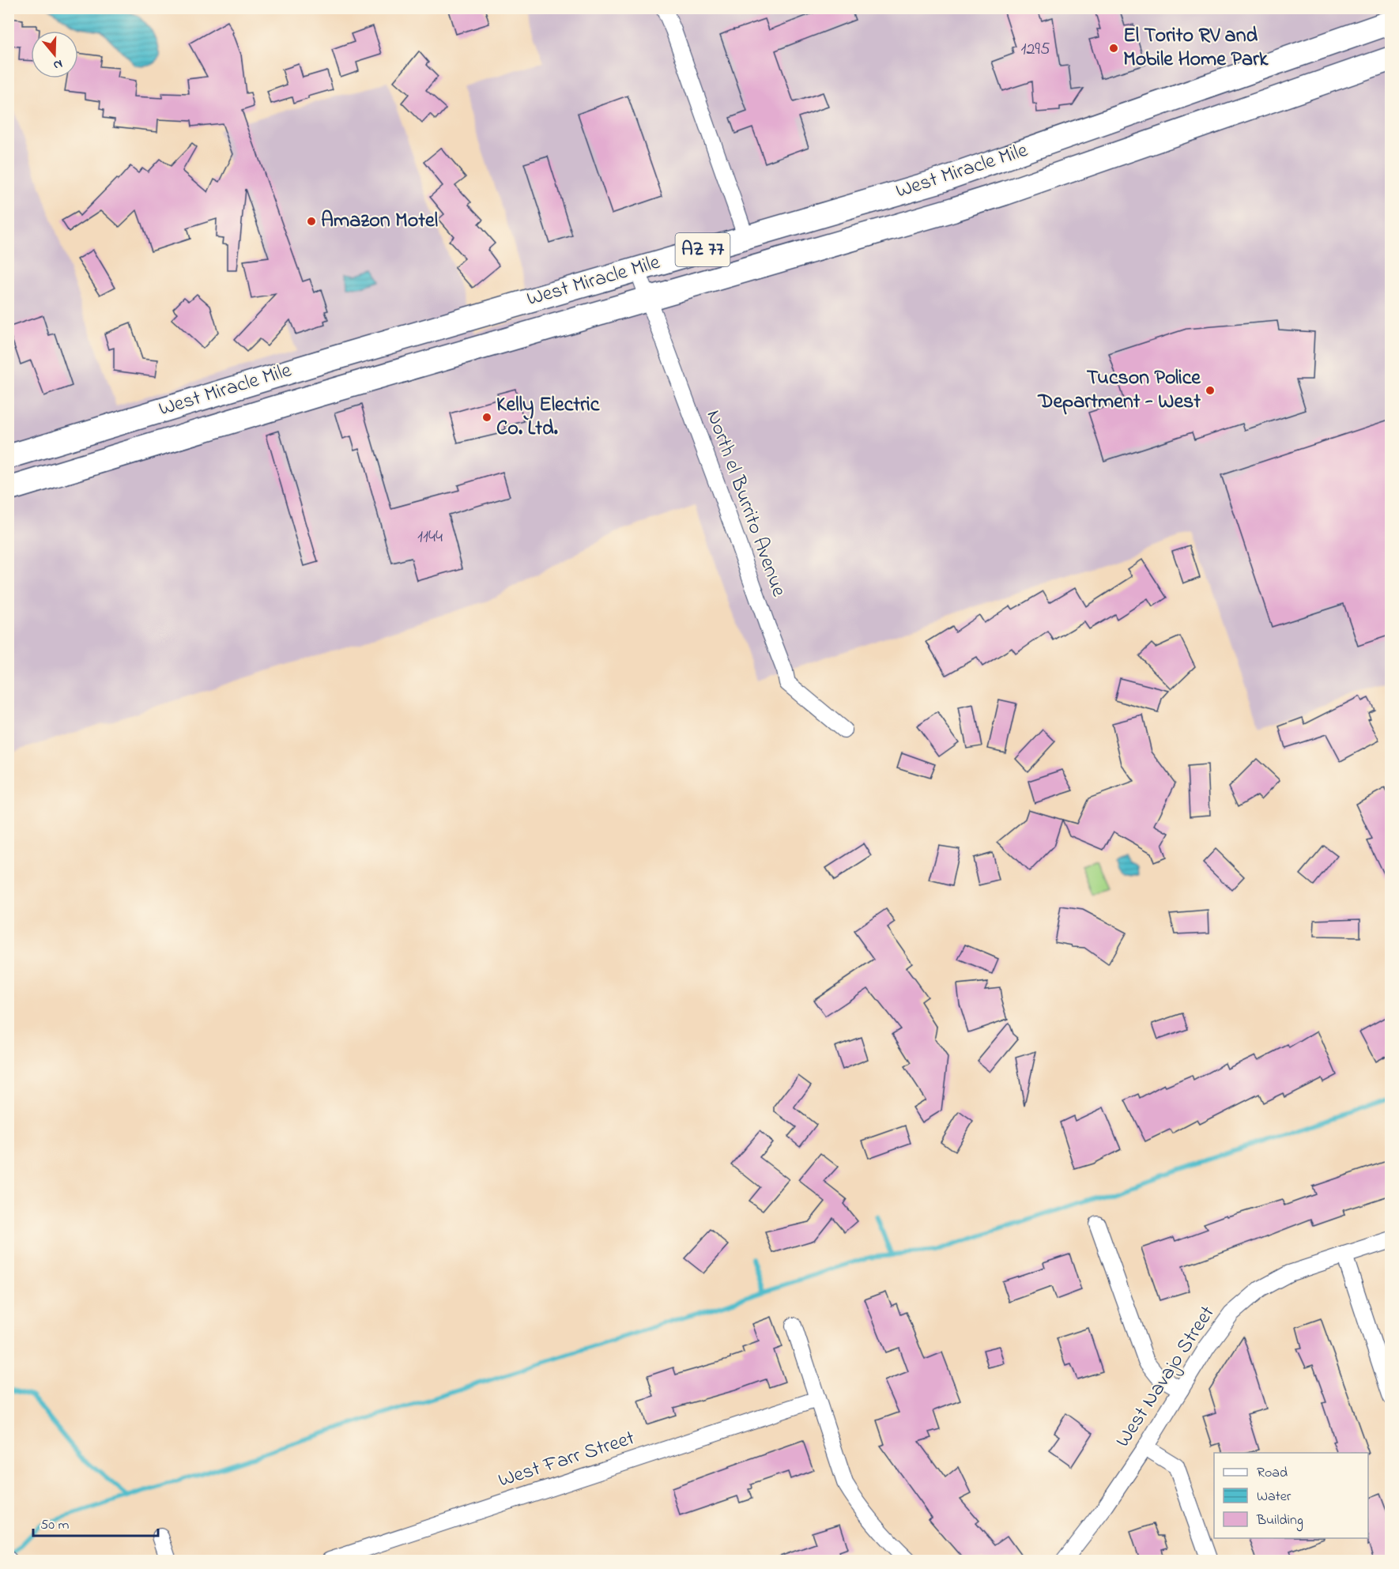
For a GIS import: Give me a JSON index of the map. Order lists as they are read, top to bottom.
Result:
{
  "streets": {
    "highway": ["West Miracle Mile", "AZ 77"],
    "street": ["North el Burrito Avenue", "West Navajo Street", "West Farr Street"]
  },
  "crossings": [
    ["West Miracle Mile", "North el Burrito Avenue"]
  ],
  "places": [
    "El Torito RV and Mobile Home Park",
    "Amazon Motel",
    "Tucson Police Department - West",
    "Kelly Electric Co. Ltd."
  ],
  "house_numbers": ["1295", "1144"],
  "legend": ["Road", "Water", "Building"],
  "scale_bar": "50 m",
  "north": "bottom"
}
